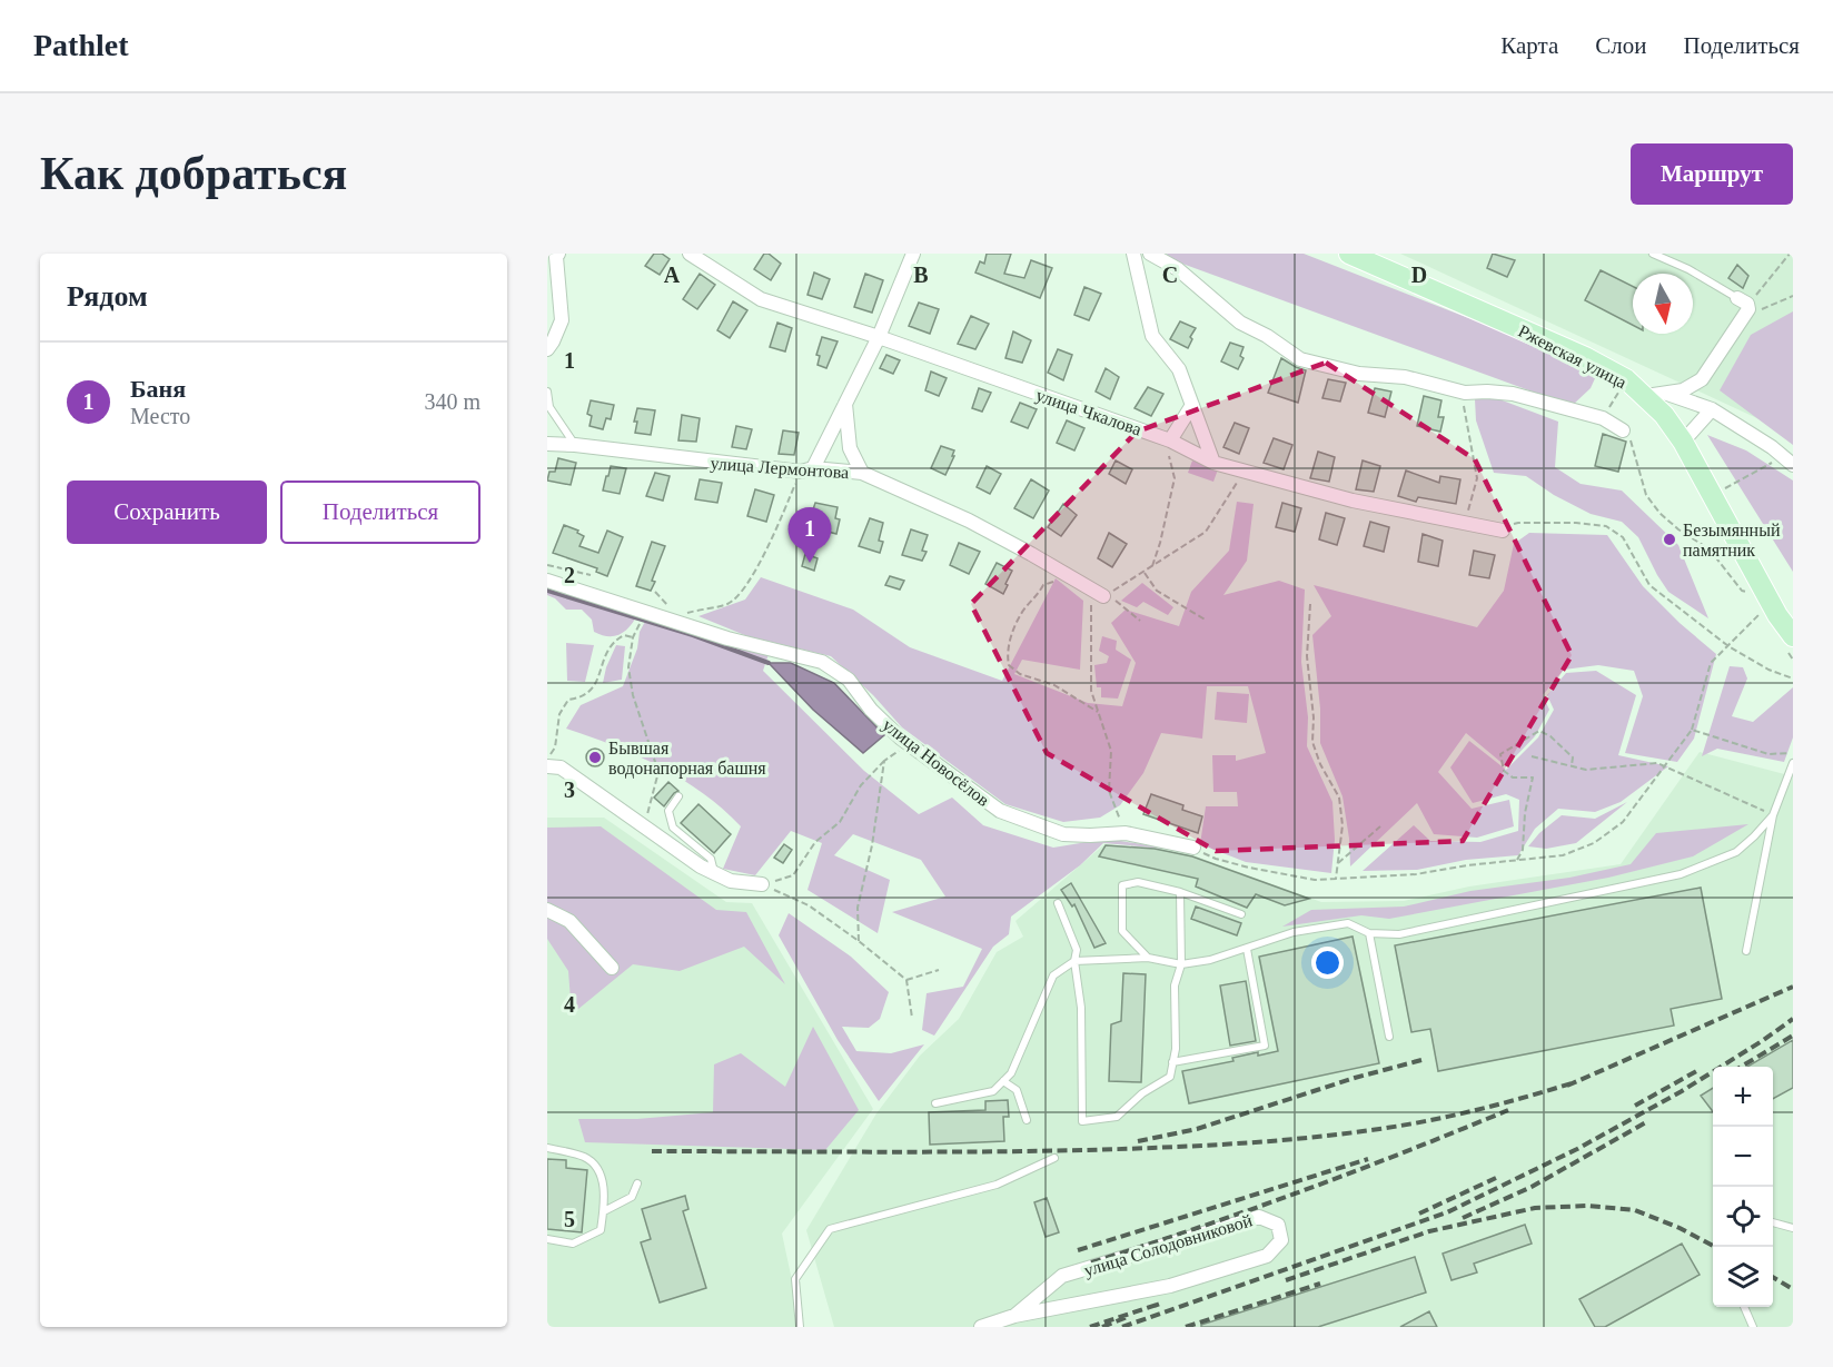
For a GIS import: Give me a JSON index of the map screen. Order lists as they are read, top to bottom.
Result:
{
  "streets": {
    "main road": ["Ржевская улица"],
    "street": [
      "улица Чкалова",
      "улица Лермонтова",
      "улица Новосёлов",
      "улица Солодовниковой"
    ]
  },
  "places": ["Безымянный памятник", "Бывшая водонапорная башня"],
  "north": "bottom",
  "page": {
    "header": "Pathlet",
    "nav": ["Карта", "Слои", "Поделиться"],
    "buttons": [
      "Маршрут",
      ["Сохранить", "Поделиться"]
    ],
    "title": "Как добраться",
    "heading": "Рядом",
    "list": [
      {
        "mark": "1",
        "name": "Баня",
        "note": "Место",
        "value": "340 m"
      }
    ],
    "pins": "1",
    "map_buttons": ["+", "−"]
  },
  "grid": {
    "columns": [
      "A",
      "B",
      "C",
      "D"
    ],
    "rows": [
      "1",
      "2",
      "3",
      "4",
      "5"
    ]
  }
}
